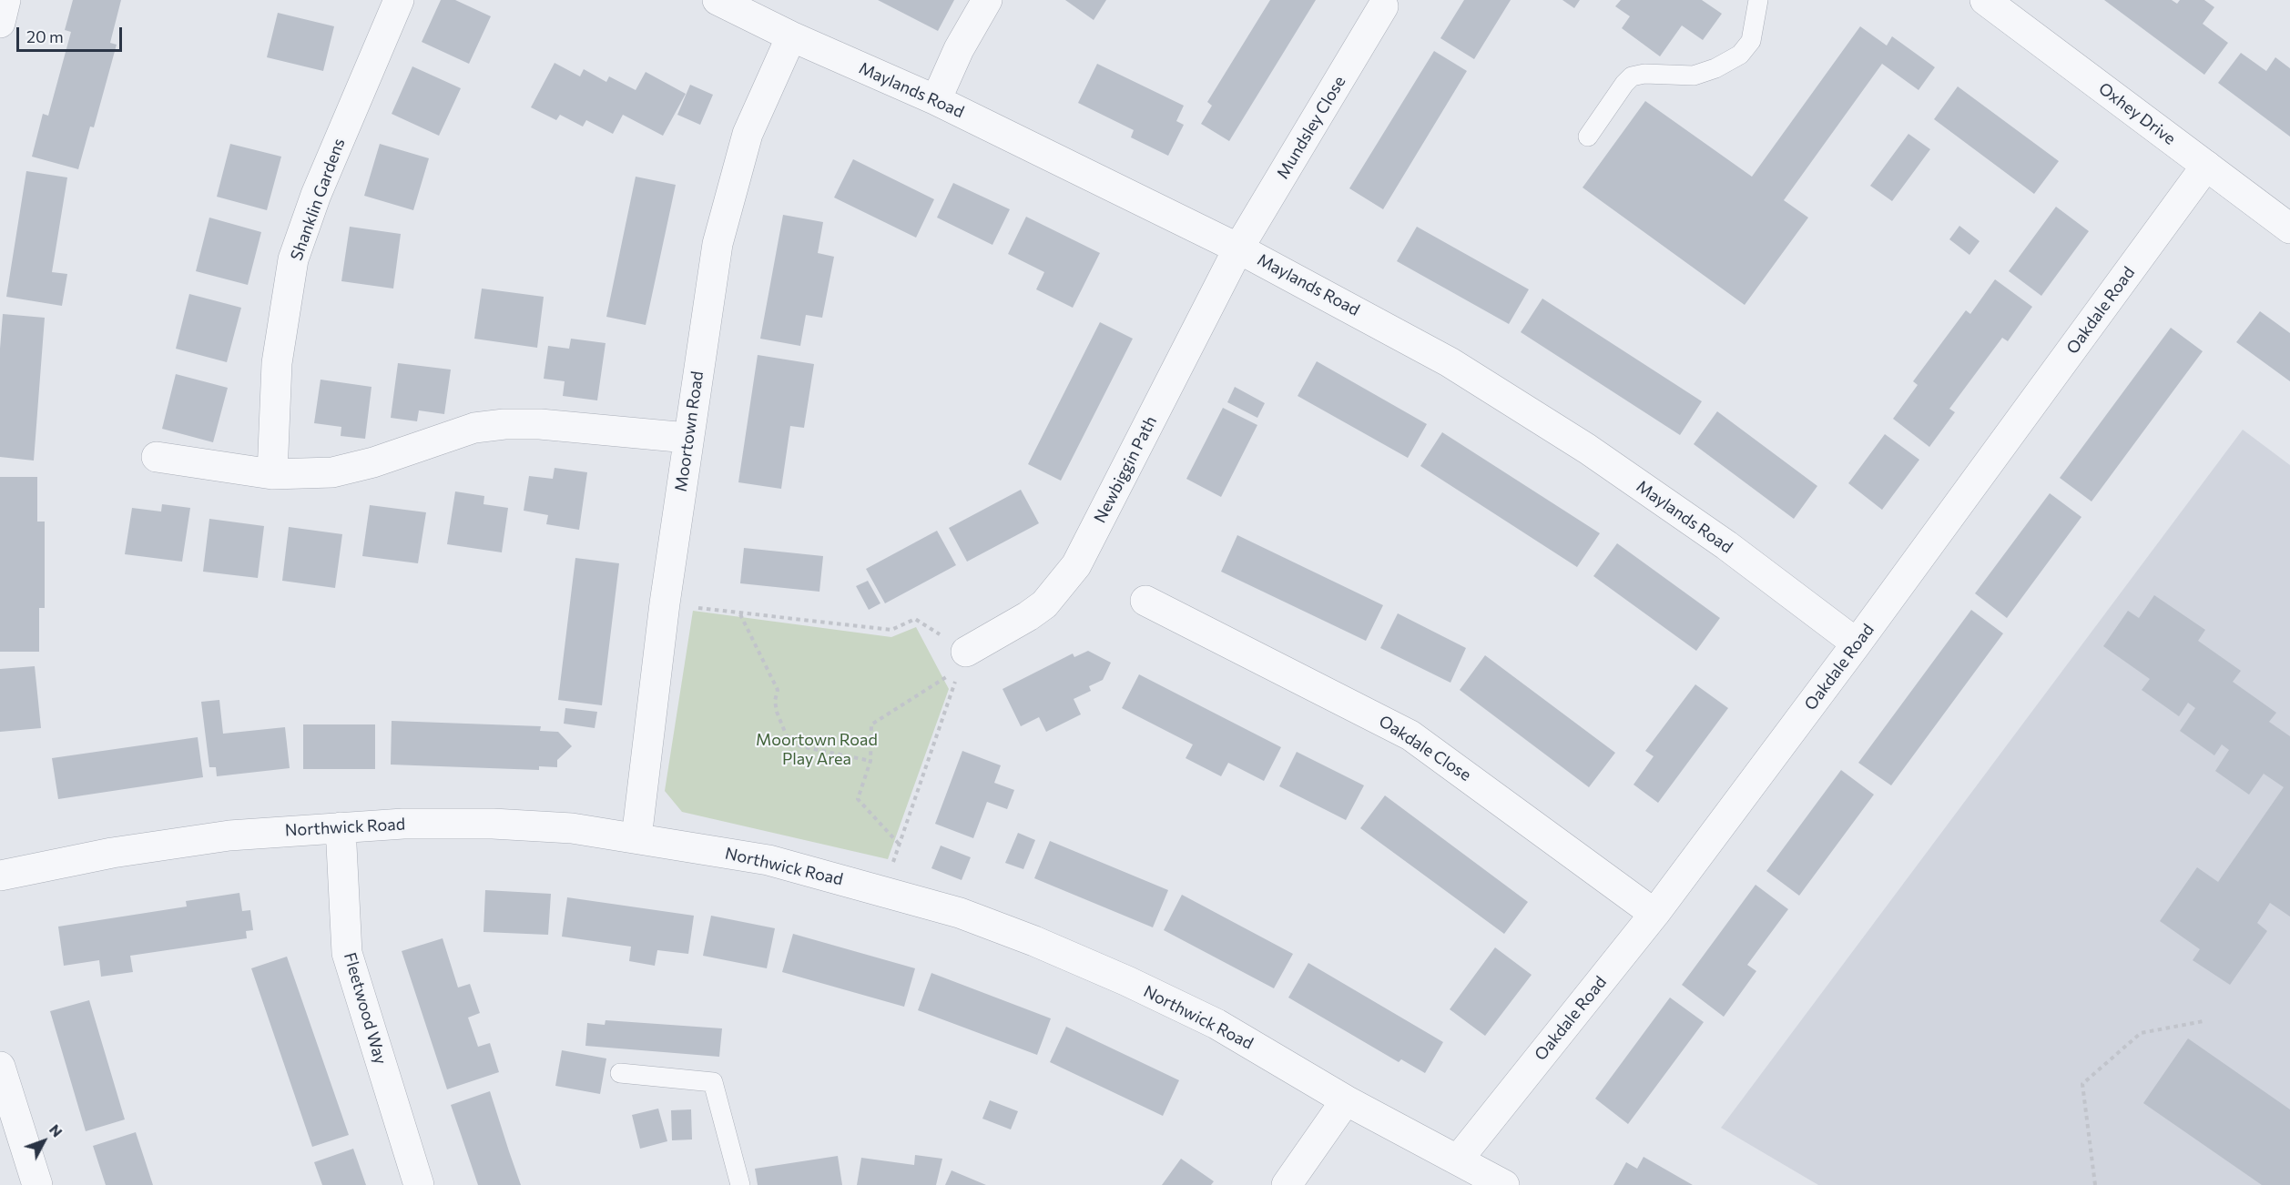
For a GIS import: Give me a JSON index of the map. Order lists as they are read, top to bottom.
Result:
{
  "streets": {
    "street": [
      "Maylands Road",
      "Oxhey Drive",
      "Mundsley Close",
      "Shanklin Gardens",
      "Oakdale Road",
      "Moortown Road",
      "Newbiggin Path",
      "Oakdale Close",
      "Northwick Road",
      "Fleetwood Way"
    ]
  },
  "crossings": [
    ["Maylands Road", "Mundsley Close"],
    ["Maylands Road", "Oakdale Road"],
    ["Maylands Road", "Moortown Road"],
    ["Maylands Road", "Newbiggin Path"],
    ["Oxhey Drive", "Oakdale Road"],
    ["Mundsley Close", "Newbiggin Path"],
    ["Oakdale Road", "Oakdale Close"],
    ["Oakdale Road", "Northwick Road"],
    ["Moortown Road", "Northwick Road"],
    ["Northwick Road", "Fleetwood Way"]
  ],
  "parks": ["Moortown Road Play Area"],
  "scale_bar": "20 m",
  "north": "top right"
}
